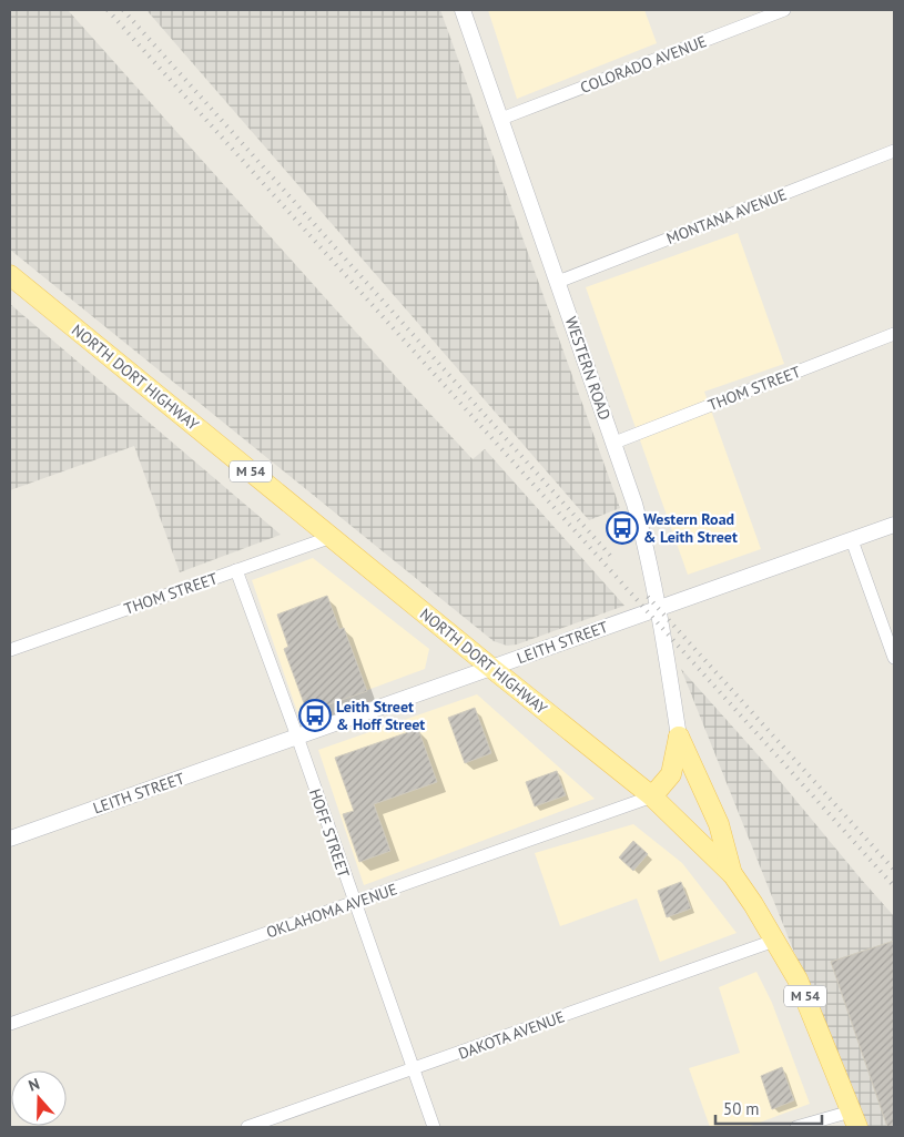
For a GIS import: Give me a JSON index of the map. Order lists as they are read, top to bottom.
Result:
{
  "streets": {
    "main road": ["NORTH DORT HIGHWAY", "M 54"],
    "street": [
      "COLORADO AVENUE",
      "MONTANA AVENUE",
      "WESTERN ROAD",
      "THOM STREET",
      "LEITH STREET",
      "HOFF STREET",
      "OKLAHOMA AVENUE",
      "DAKOTA AVENUE"
    ]
  },
  "crossings": [
    ["COLORADO AVENUE", "WESTERN ROAD"],
    ["MONTANA AVENUE", "WESTERN ROAD"],
    ["WESTERN ROAD", "THOM STREET"],
    ["WESTERN ROAD", "LEITH STREET"],
    ["NORTH DORT HIGHWAY", "THOM STREET"],
    ["NORTH DORT HIGHWAY", "LEITH STREET"],
    ["NORTH DORT HIGHWAY", "OKLAHOMA AVENUE"],
    ["NORTH DORT HIGHWAY", "DAKOTA AVENUE"],
    ["THOM STREET", "HOFF STREET"],
    ["LEITH STREET", "HOFF STREET"],
    ["HOFF STREET", "OKLAHOMA AVENUE"],
    ["HOFF STREET", "DAKOTA AVENUE"]
  ],
  "places": {
    "bus stop": ["Western Road & Leith Street", "Leith Street & Hoff Street"]
  },
  "scale_bar": "50 m",
  "north": "top"
}
